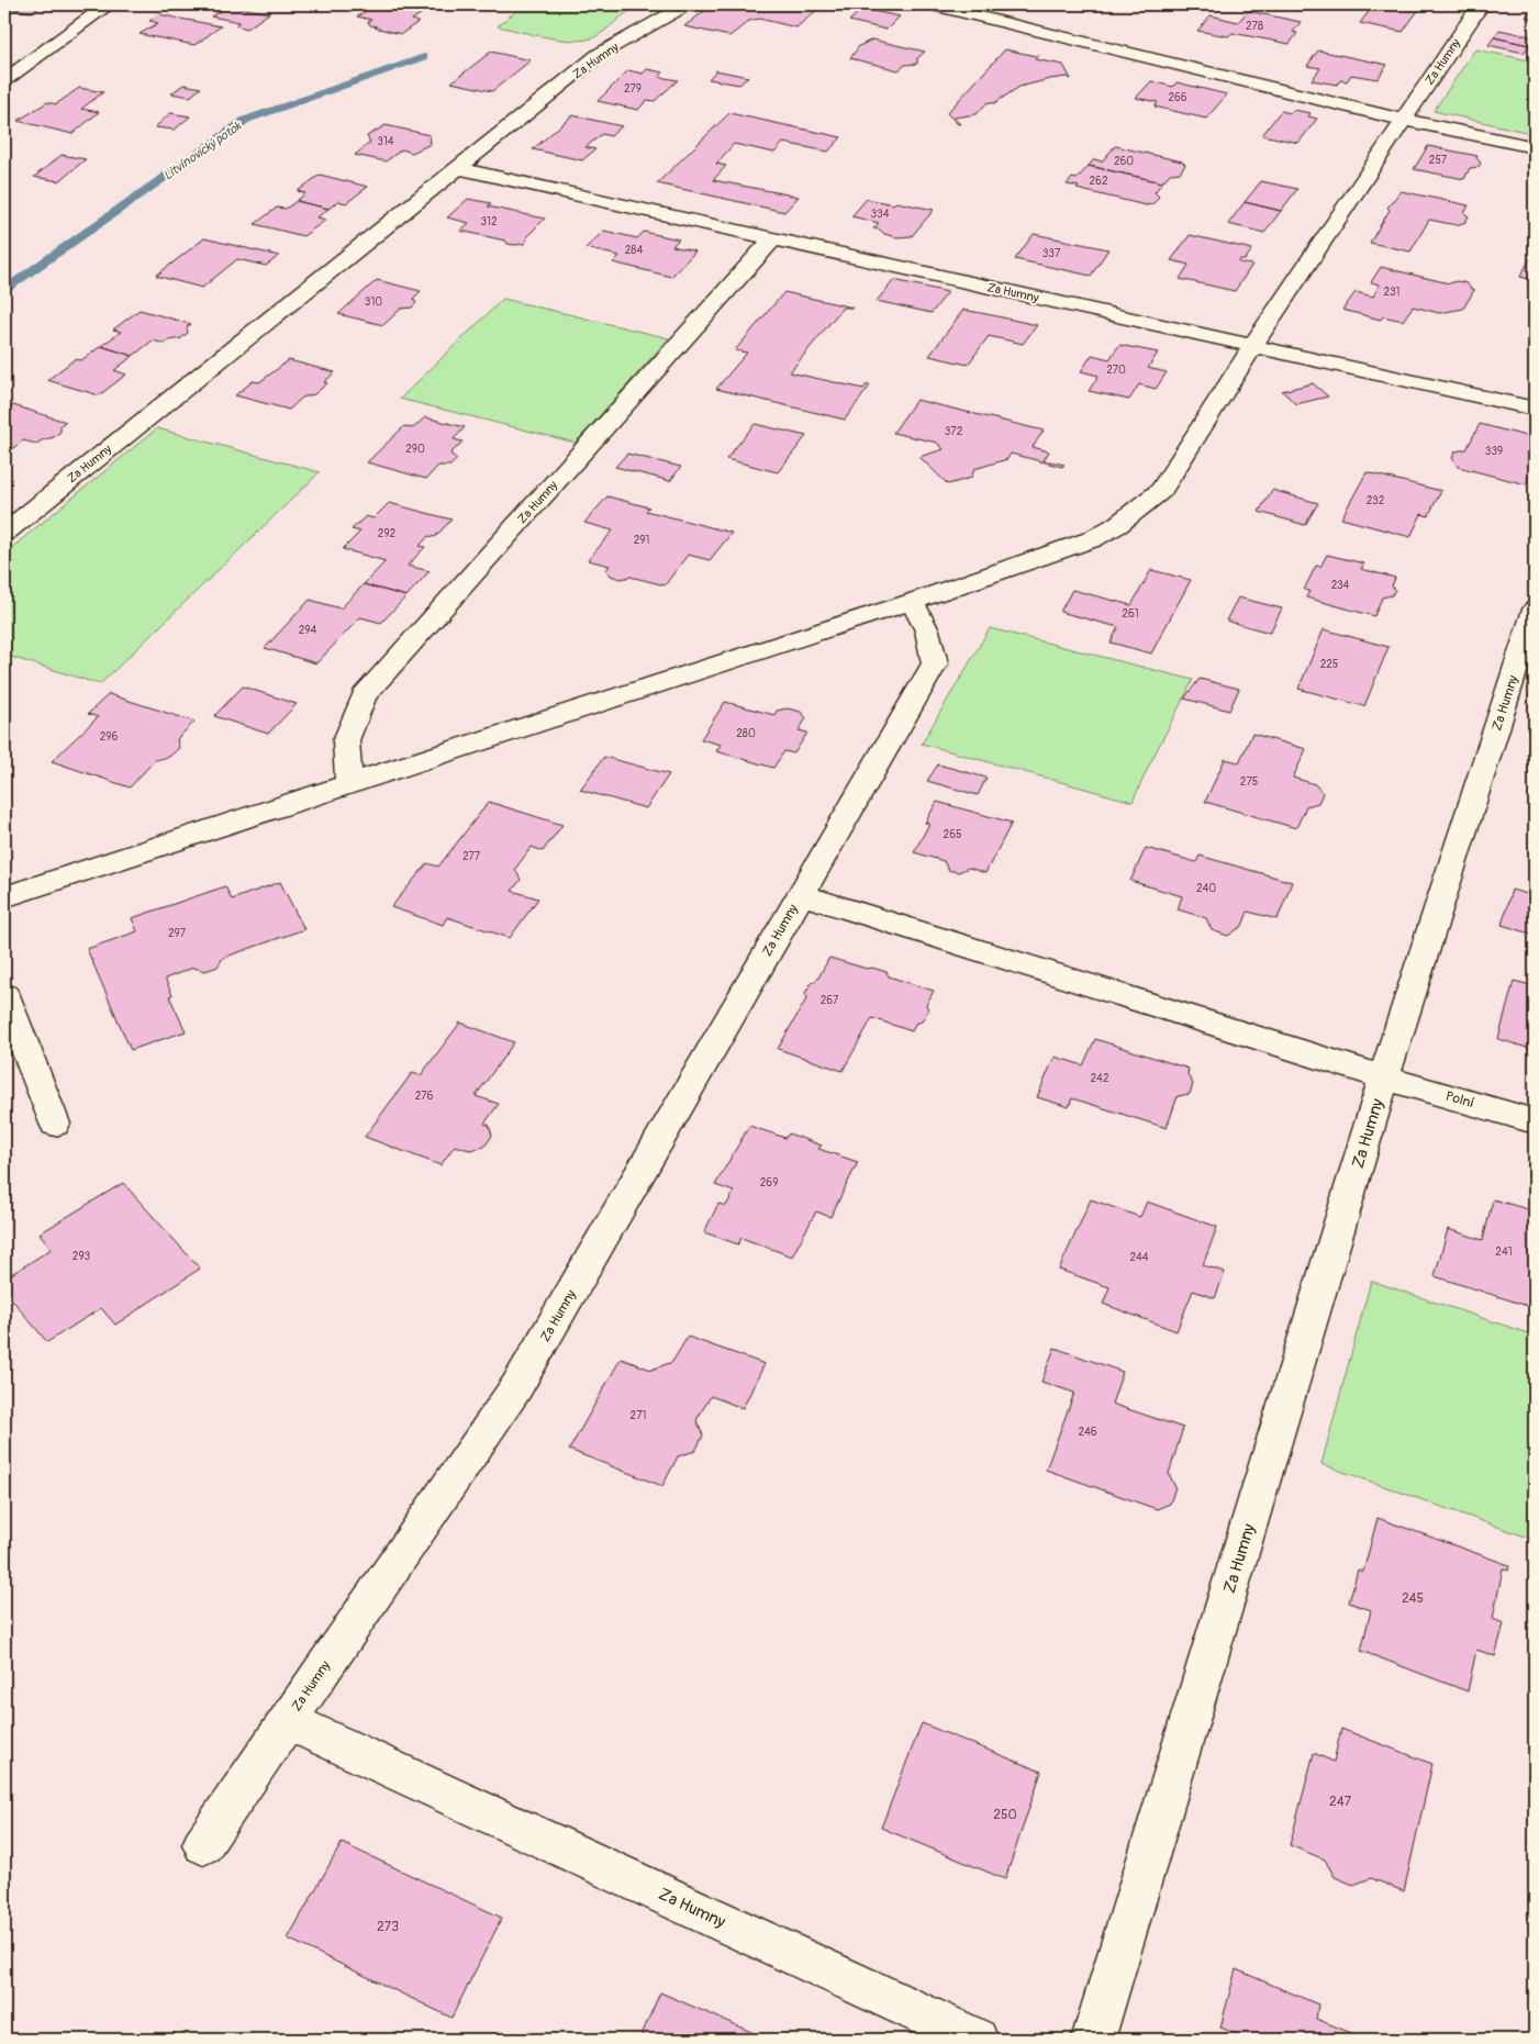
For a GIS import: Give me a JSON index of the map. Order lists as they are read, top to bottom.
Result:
{
  "streets": {
    "street": ["Za Humny", "Polní"]
  },
  "crossings": [
    ["Za Humny", "Polní"]
  ],
  "water": ["Litvínovický potok"],
  "house_numbers": [
    "278",
    "279",
    "266",
    "314",
    "257",
    "260",
    "262",
    "334",
    "312",
    "284",
    "337",
    "231",
    "310",
    "270",
    "372",
    "290",
    "339",
    "232",
    "292",
    "291",
    "234",
    "261",
    "294",
    "225",
    "280",
    "296",
    "275",
    "265",
    "277",
    "240",
    "297",
    "267",
    "242",
    "276",
    "269",
    "241",
    "293",
    "244",
    "271",
    "246",
    "245",
    "247",
    "250",
    "273"
  ]
}
